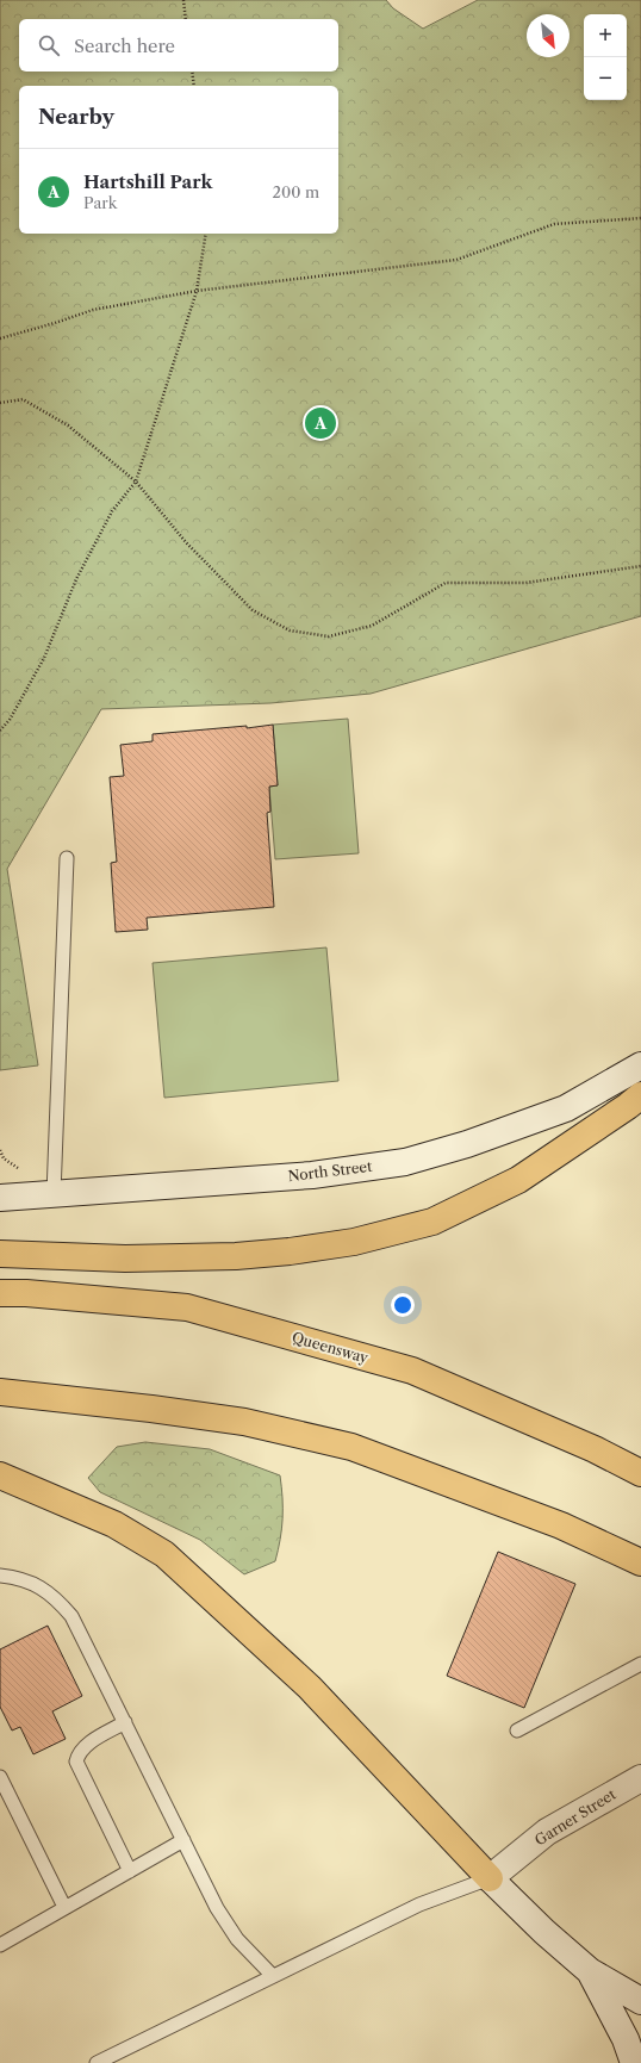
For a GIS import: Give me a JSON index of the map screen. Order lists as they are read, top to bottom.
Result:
{
  "streets": {
    "highway": ["Queensway"],
    "street": ["North Street", "Garner Street"]
  },
  "north": "bottom right",
  "page": {
    "map_buttons": ["+", "−"],
    "search": "Search here",
    "heading": "Nearby",
    "list": [
      {
        "mark": "A",
        "name": "Hartshill Park",
        "note": "Park",
        "value": "200 m"
      }
    ],
    "pins": "A"
  }
}
